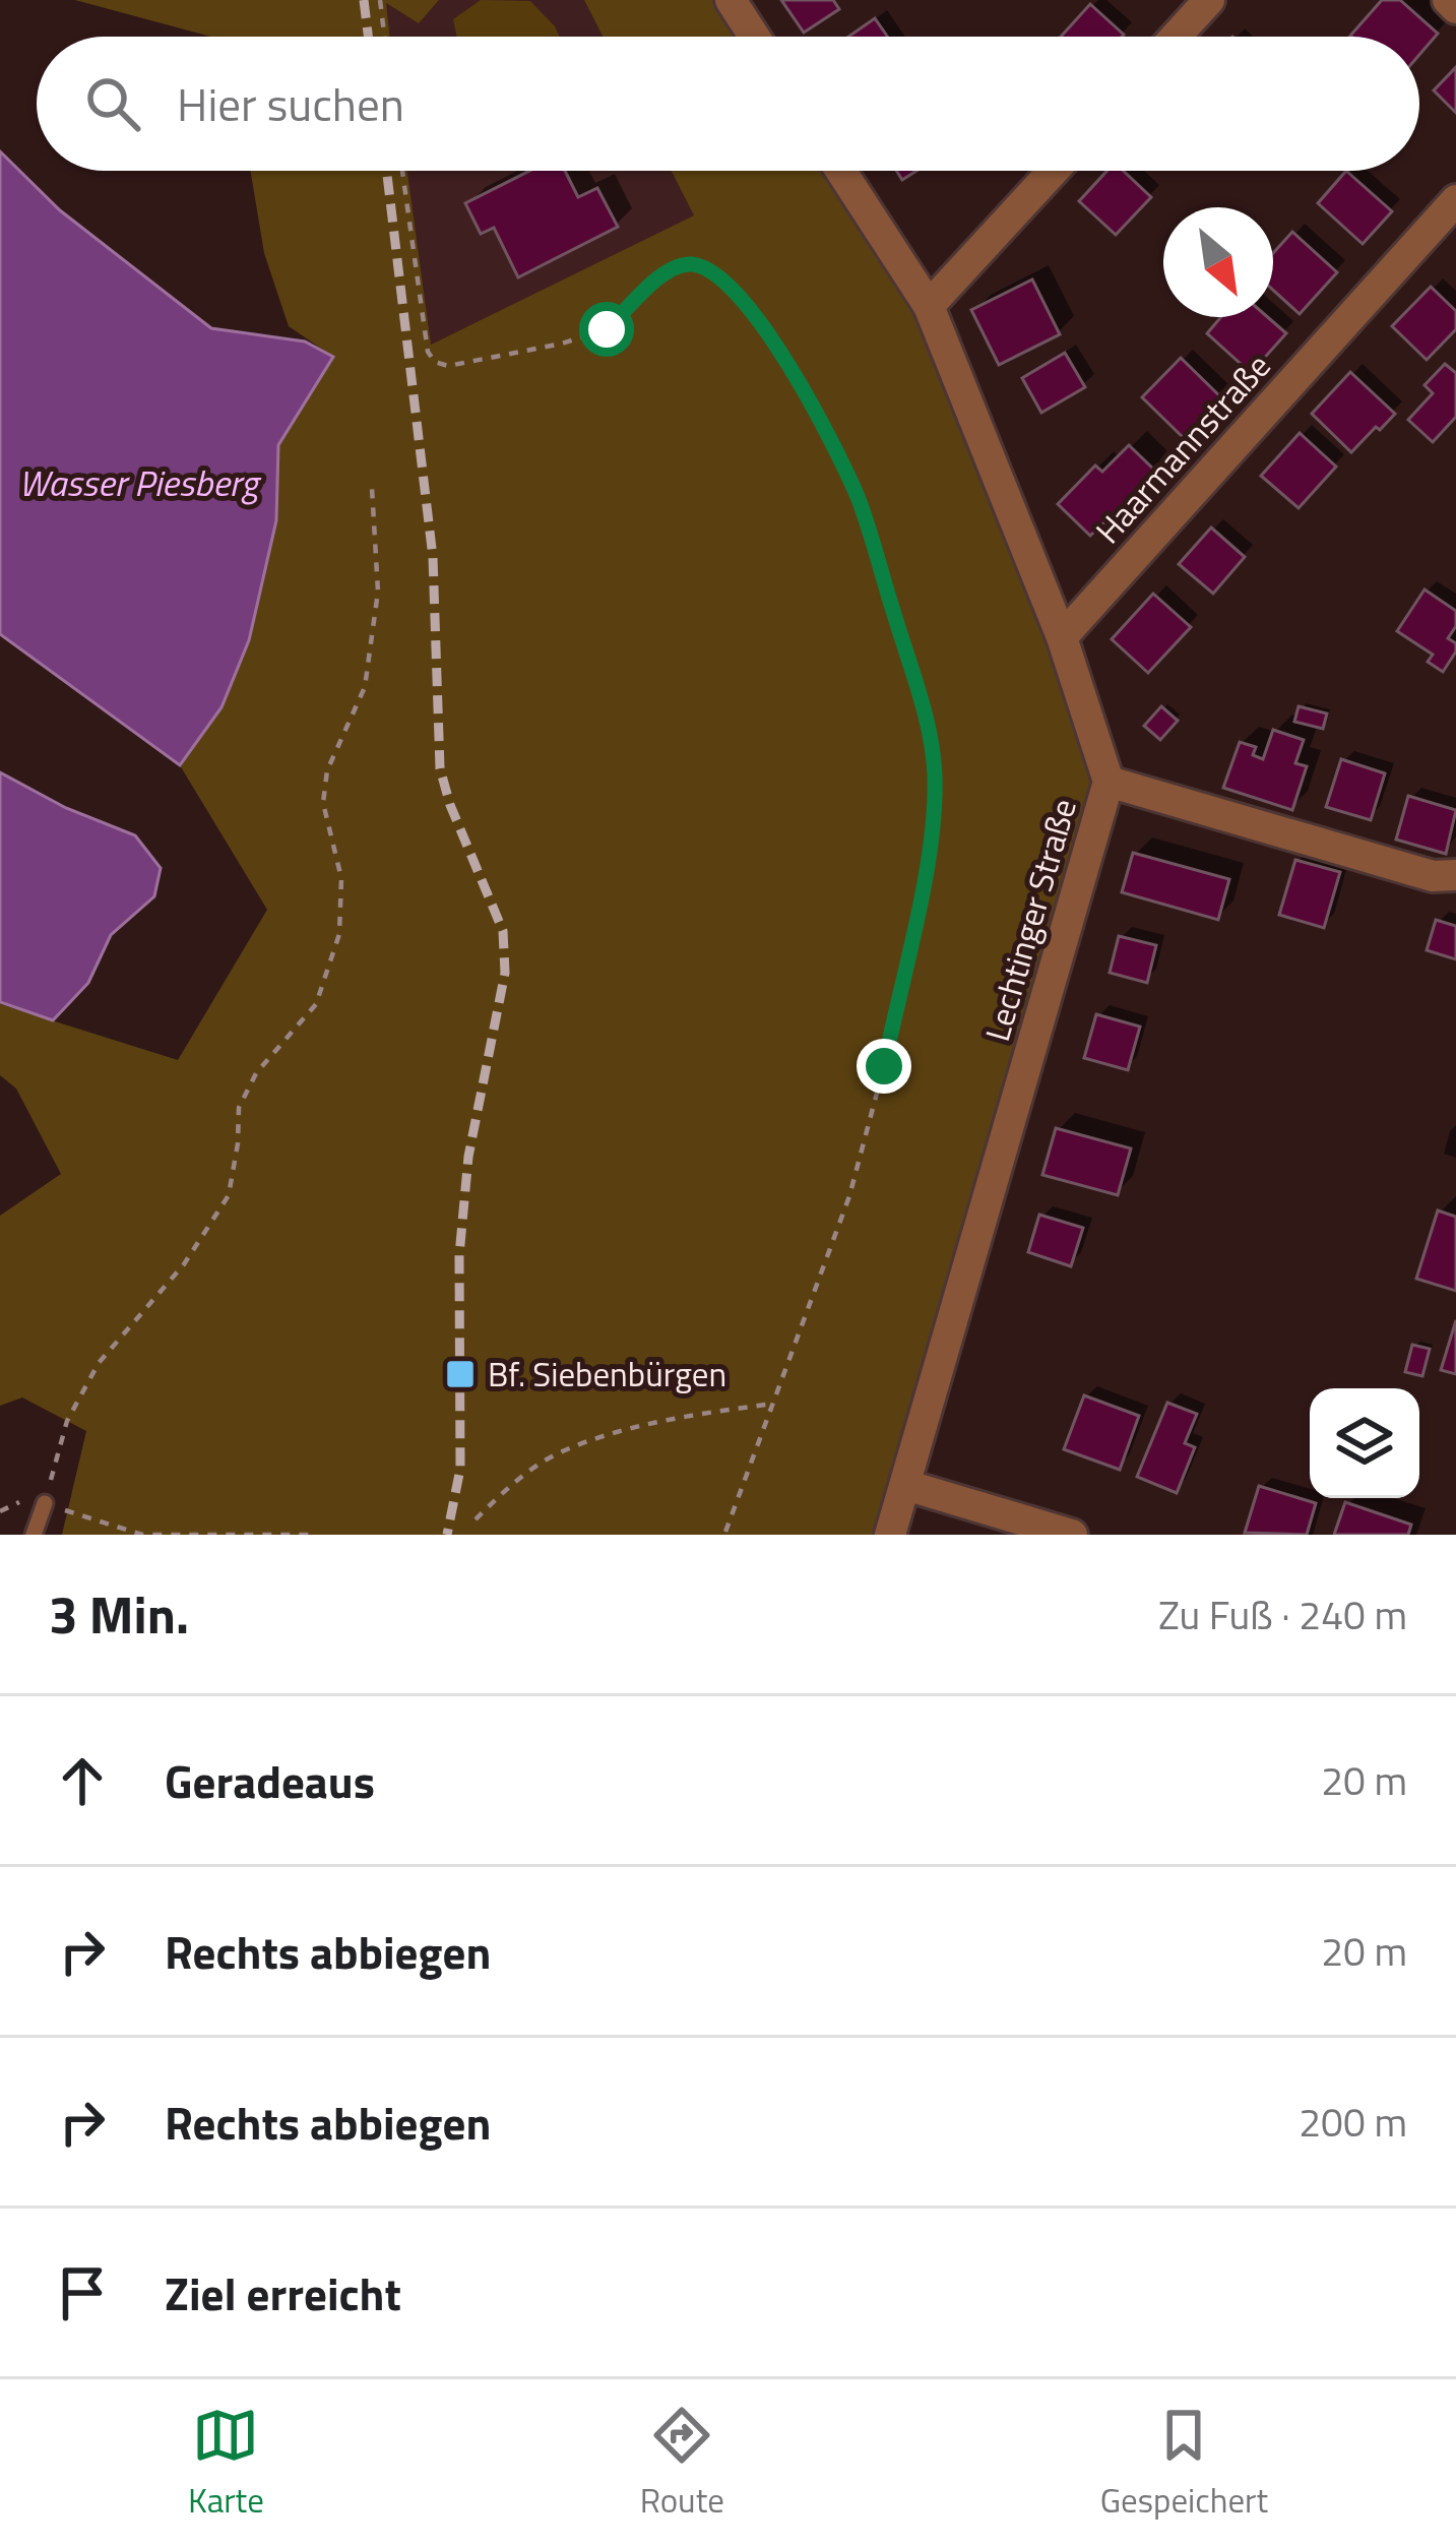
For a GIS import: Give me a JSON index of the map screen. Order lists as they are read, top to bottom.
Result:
{
  "streets": {
    "street": ["Haarmannstraße", "Lechtinger Straße"]
  },
  "crossings": [
    ["Haarmannstraße", "Lechtinger Straße"]
  ],
  "water": ["Wasser Piesberg"],
  "places": {
    "transit": ["Bf. Siebenbürgen"]
  },
  "north": "bottom right",
  "page": {
    "search": "Hier suchen",
    "heading": ["3 Min.", "Zu Fuß · 240 m"],
    "list": [
      ["Geradeaus", "20 m"],
      ["Rechts abbiegen", "20 m"],
      ["Rechts abbiegen", "200 m"],
      "Ziel erreicht"
    ],
    "nav": ["Karte", "Route", "Gespeichert"]
  }
}
